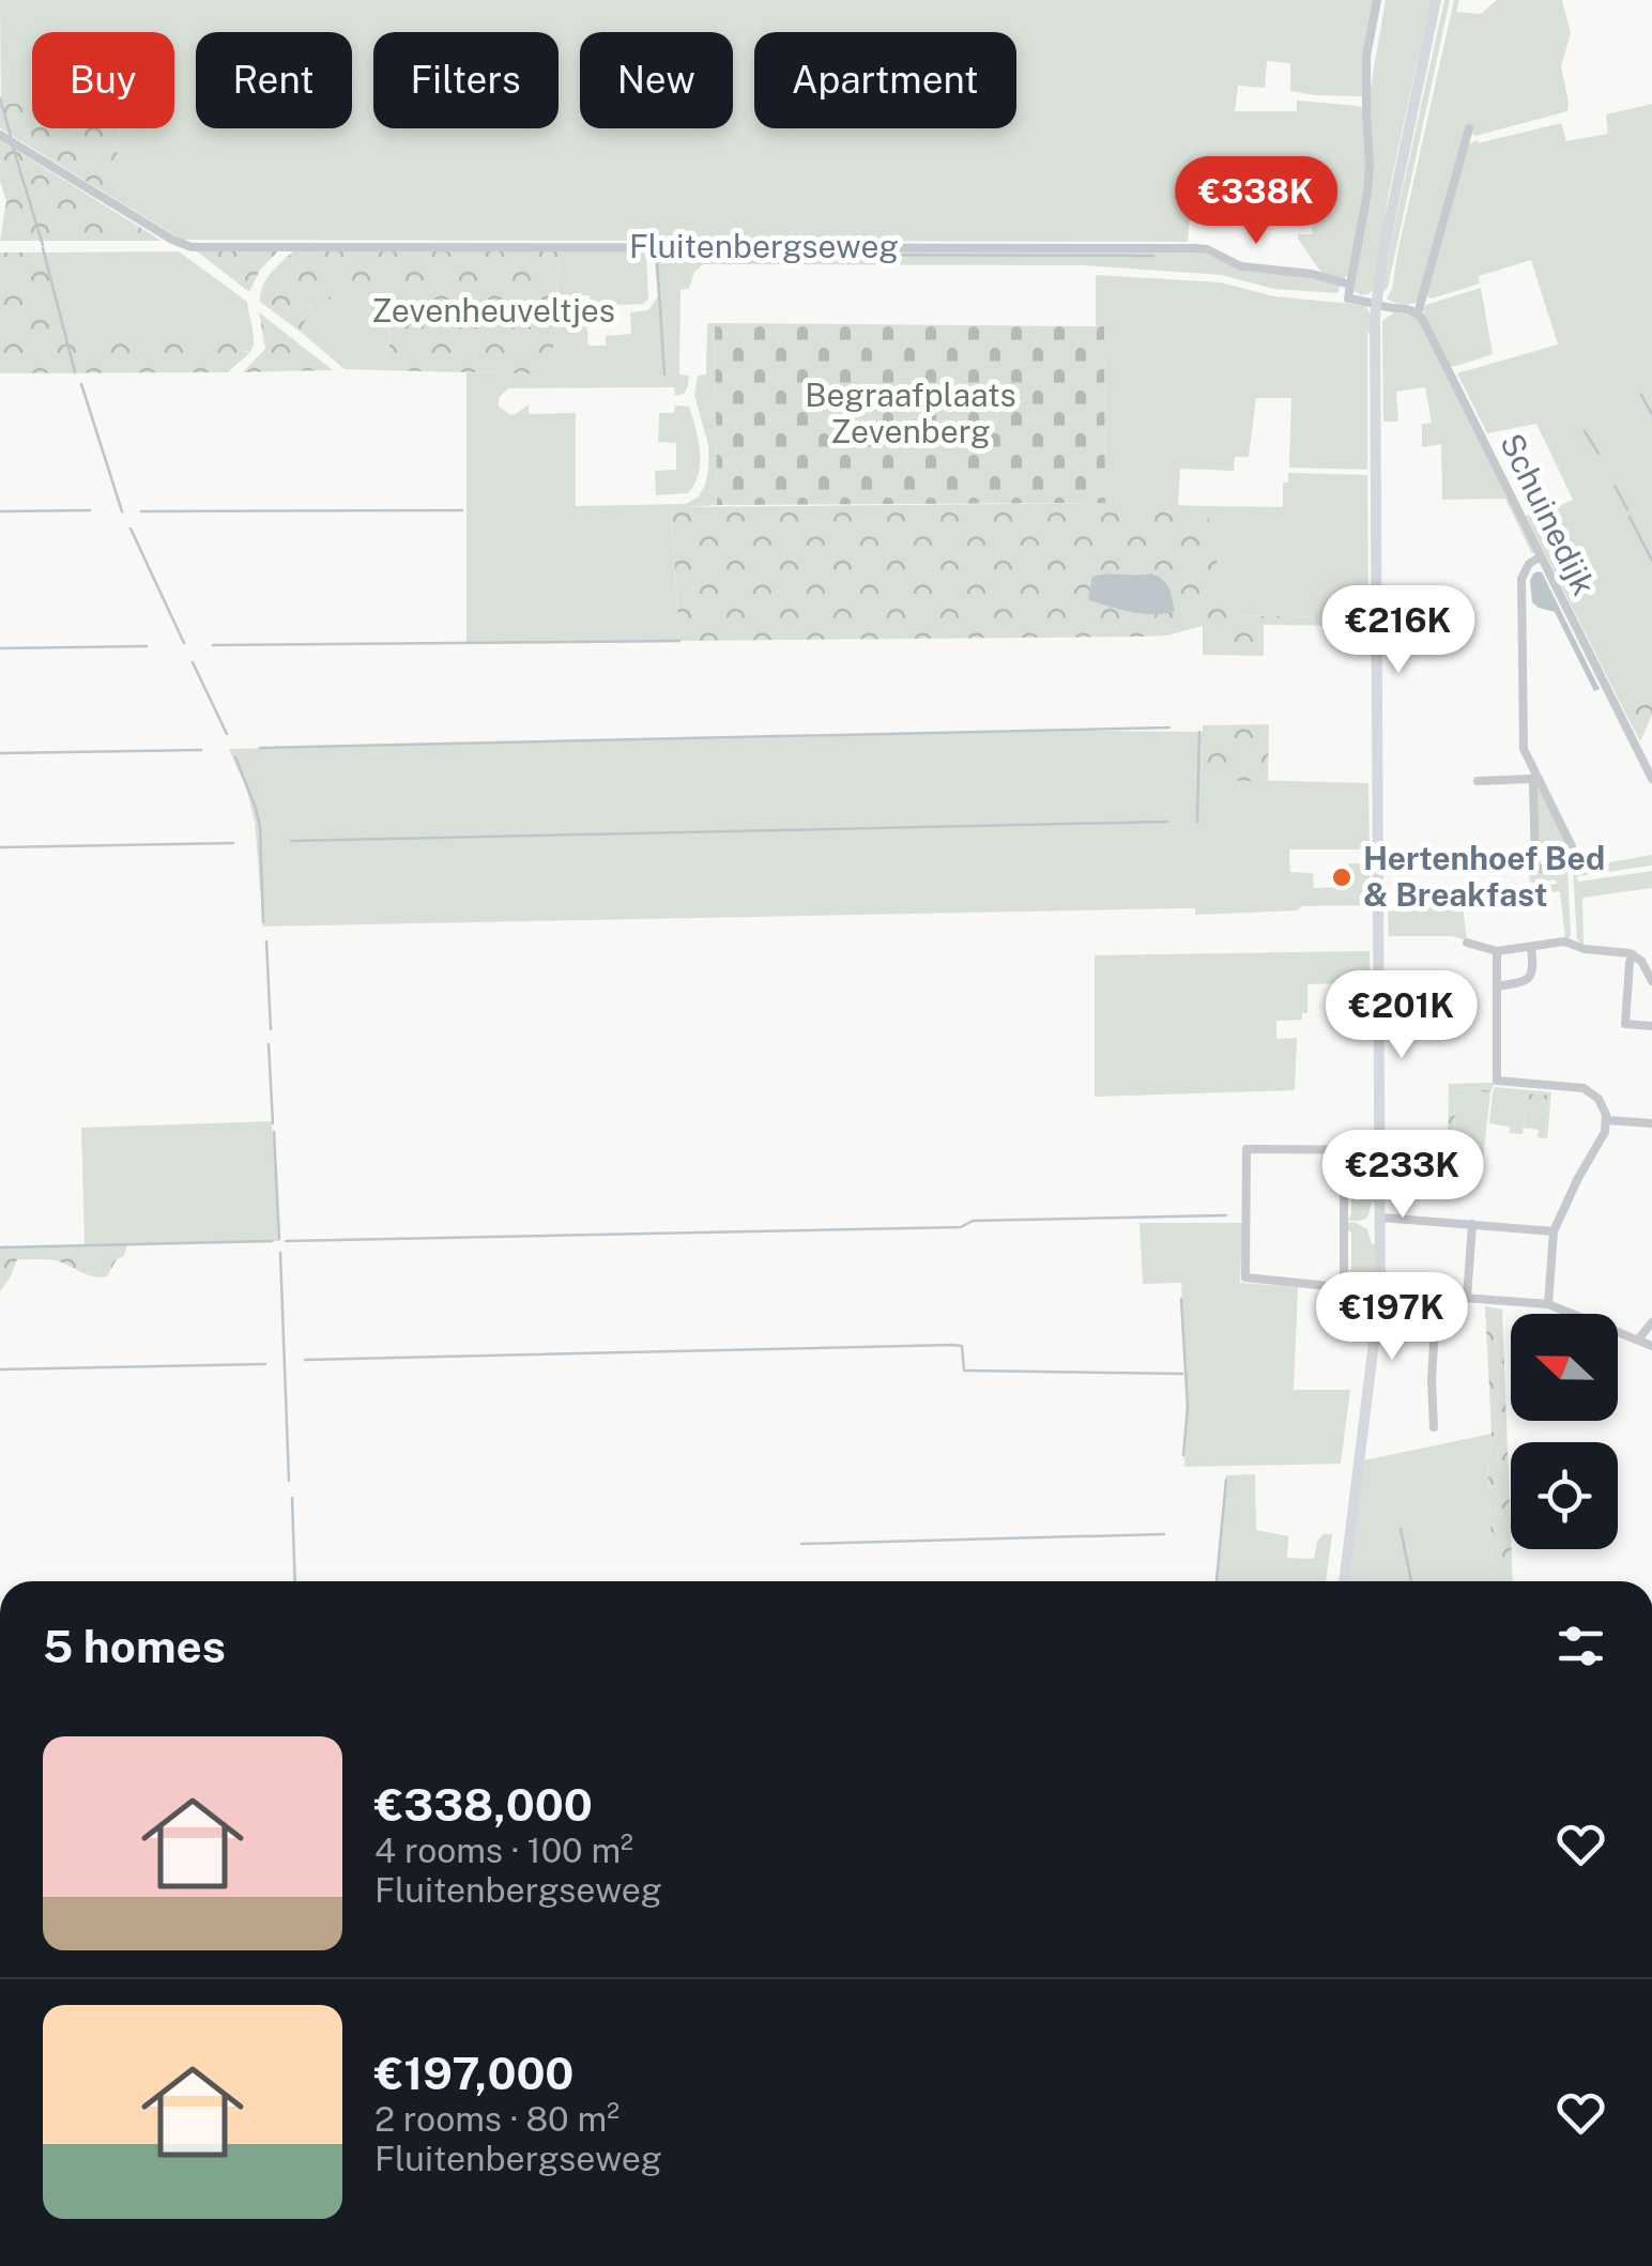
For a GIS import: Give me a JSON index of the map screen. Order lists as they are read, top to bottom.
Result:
{
  "streets": {
    "street": ["Fluitenbergseweg", "Schuinedijk"]
  },
  "parks": ["Zevenheuveltjes", "Begraafplaats Zevenberg"],
  "places": ["Hertenhoef Bed & Breakfast"],
  "north": "left",
  "page": {
    "chip": [
      "Buy",
      "Rent",
      "Filters",
      "New",
      "Apartment"
    ],
    "price": [
      "€338K",
      "€216K",
      "€201K",
      "€233K",
      "€197K"
    ],
    "heading": "5 homes",
    "list": [
      {
        "name": "€338,000",
        "note": "4 rooms · 100 m² · Fluitenbergseweg"
      },
      {
        "name": "€197,000",
        "note": "2 rooms · 80 m² · Fluitenbergseweg"
      }
    ]
  }
}
